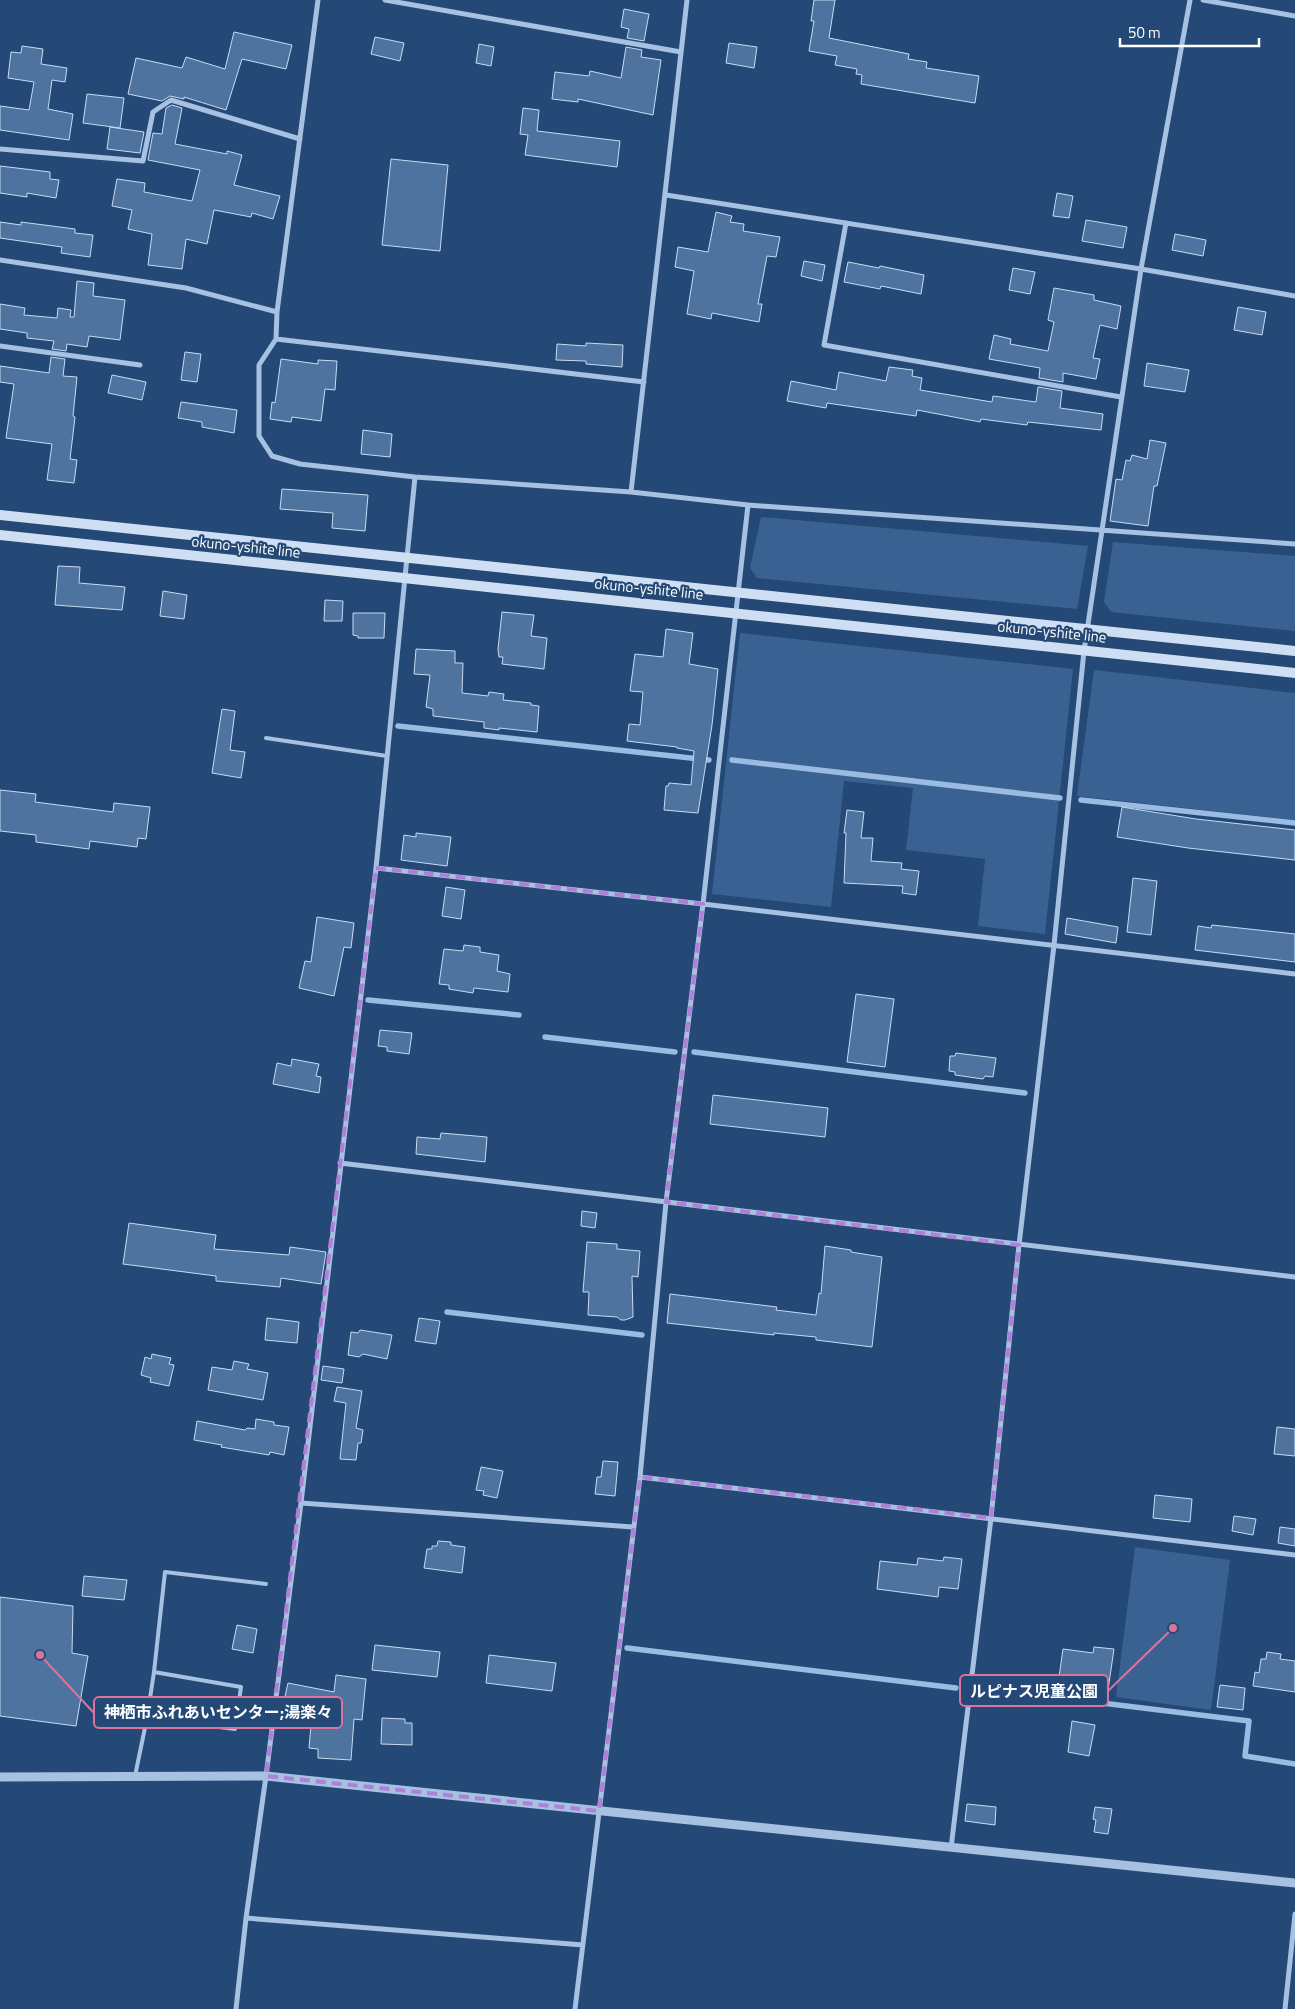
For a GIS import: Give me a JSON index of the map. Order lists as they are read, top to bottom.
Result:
{
  "streets": {
    "main road": ["okuno-yshite line"]
  },
  "places": ["ルピナス児童公園", "神栖市ふれあいセンター;湯楽々"],
  "scale_bar": "50 m"
}
